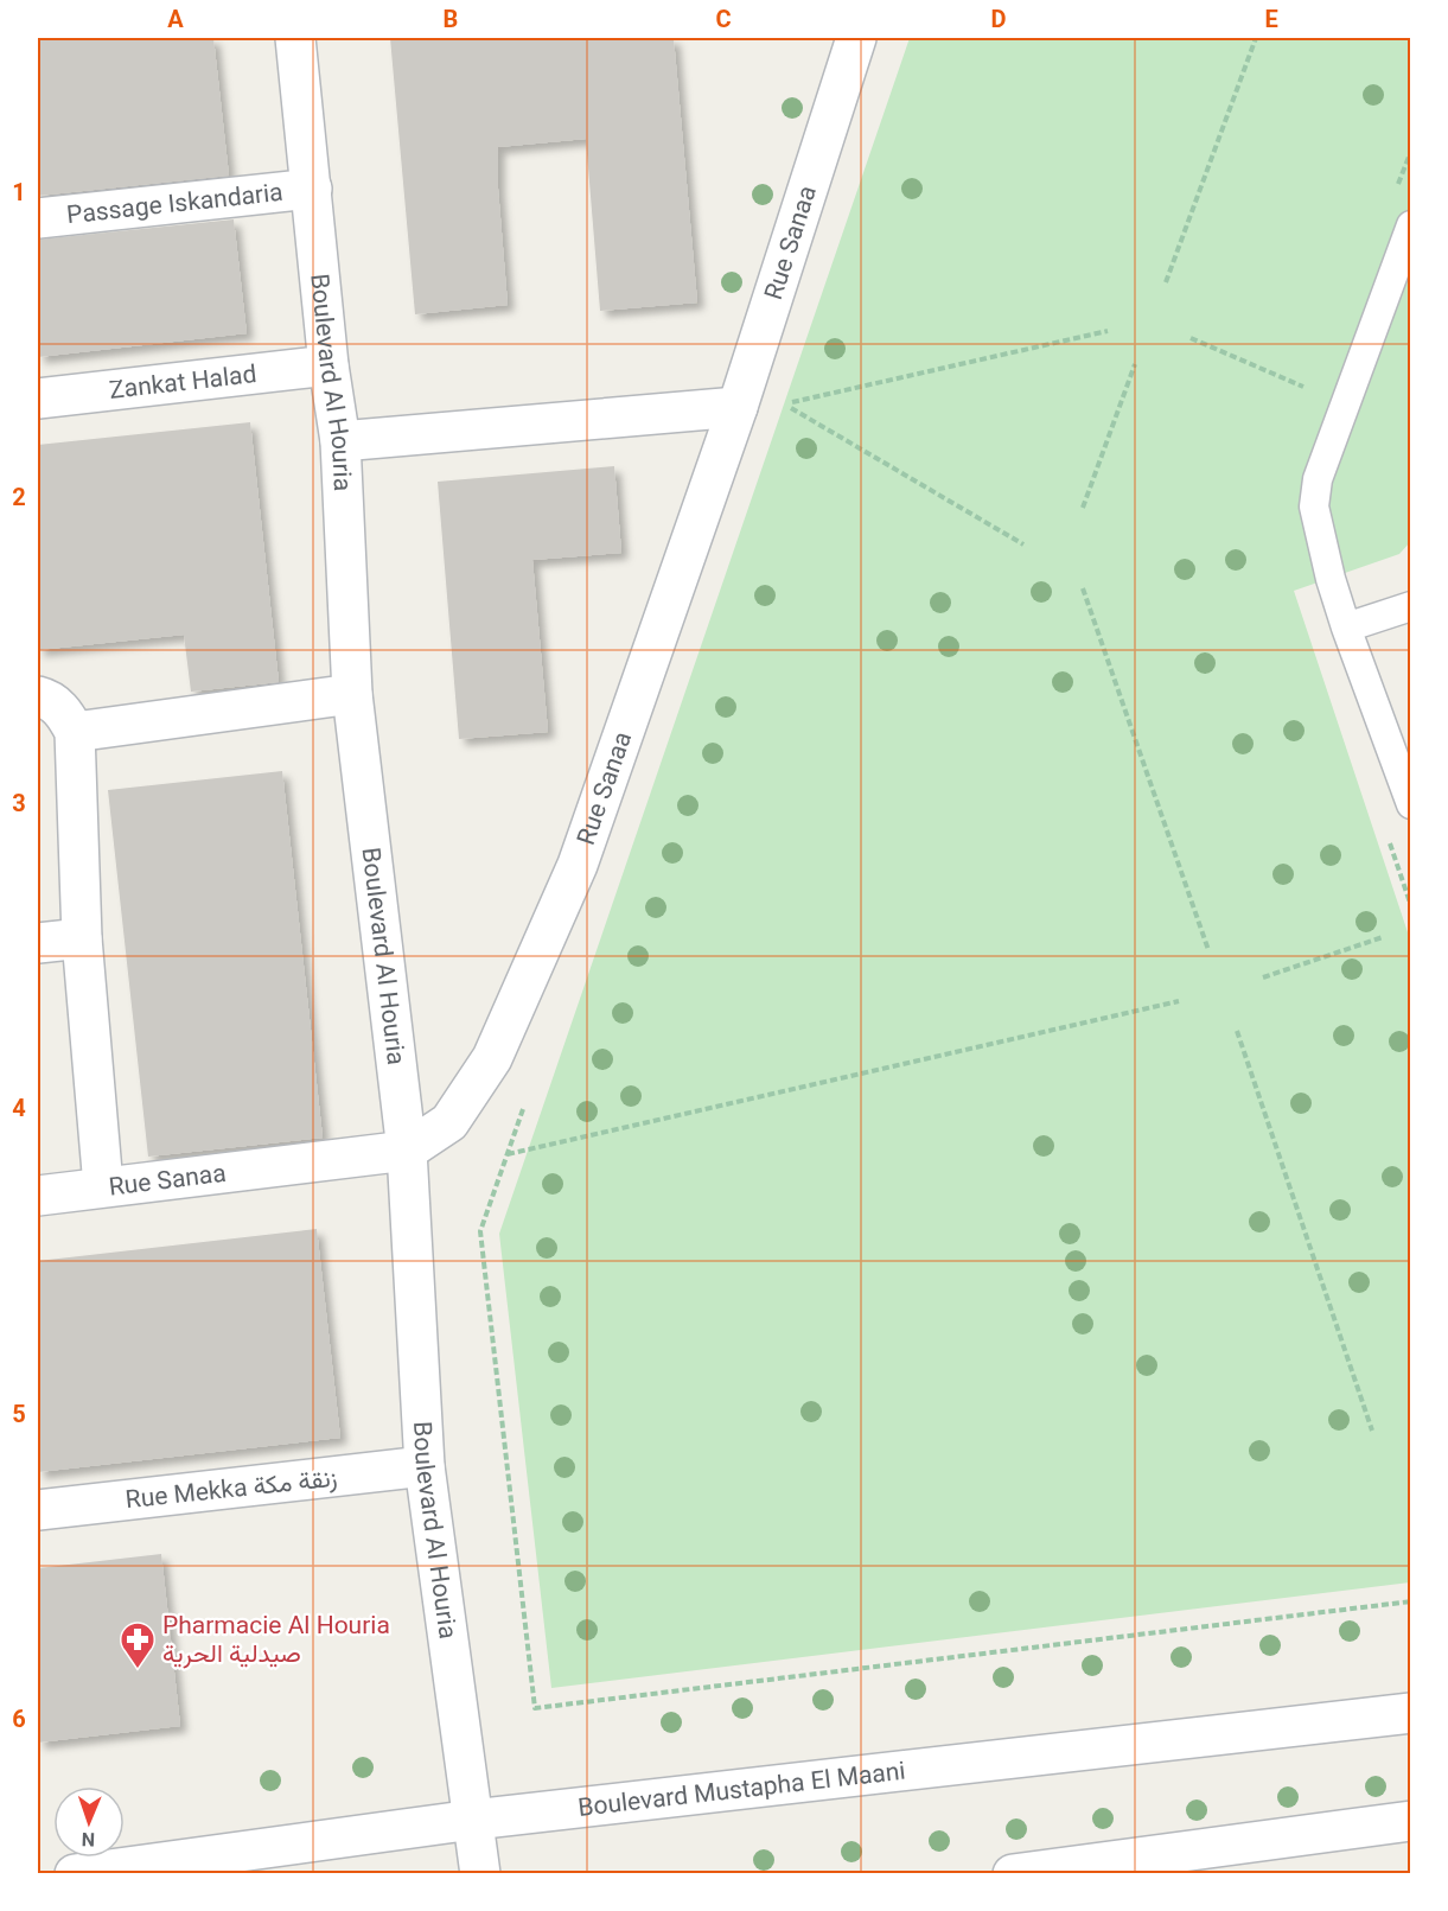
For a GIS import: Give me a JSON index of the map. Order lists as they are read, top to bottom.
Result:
{
  "streets": {
    "street": [
      "Passage Iskandaria",
      "Rue Sanaa",
      "Zankat Halad",
      "Boulevard Al Houria",
      "Rue Mekka زنقة مكة",
      "Boulevard Mustapha El Maani"
    ]
  },
  "crossings": [
    ["Passage Iskandaria", "Boulevard Al Houria"],
    ["Rue Sanaa", "Boulevard Al Houria"],
    ["Zankat Halad", "Boulevard Al Houria"],
    ["Boulevard Al Houria", "Rue Mekka زنقة مكة"],
    ["Boulevard Al Houria", "Boulevard Mustapha El Maani"]
  ],
  "places": {
    "pharmacy": ["Pharmacie Al Houria صيدلية الحرية"]
  },
  "north": "bottom",
  "grid": {
    "columns": [
      "A",
      "B",
      "C",
      "D",
      "E"
    ],
    "rows": [
      "1",
      "2",
      "3",
      "4",
      "5",
      "6"
    ]
  }
}
